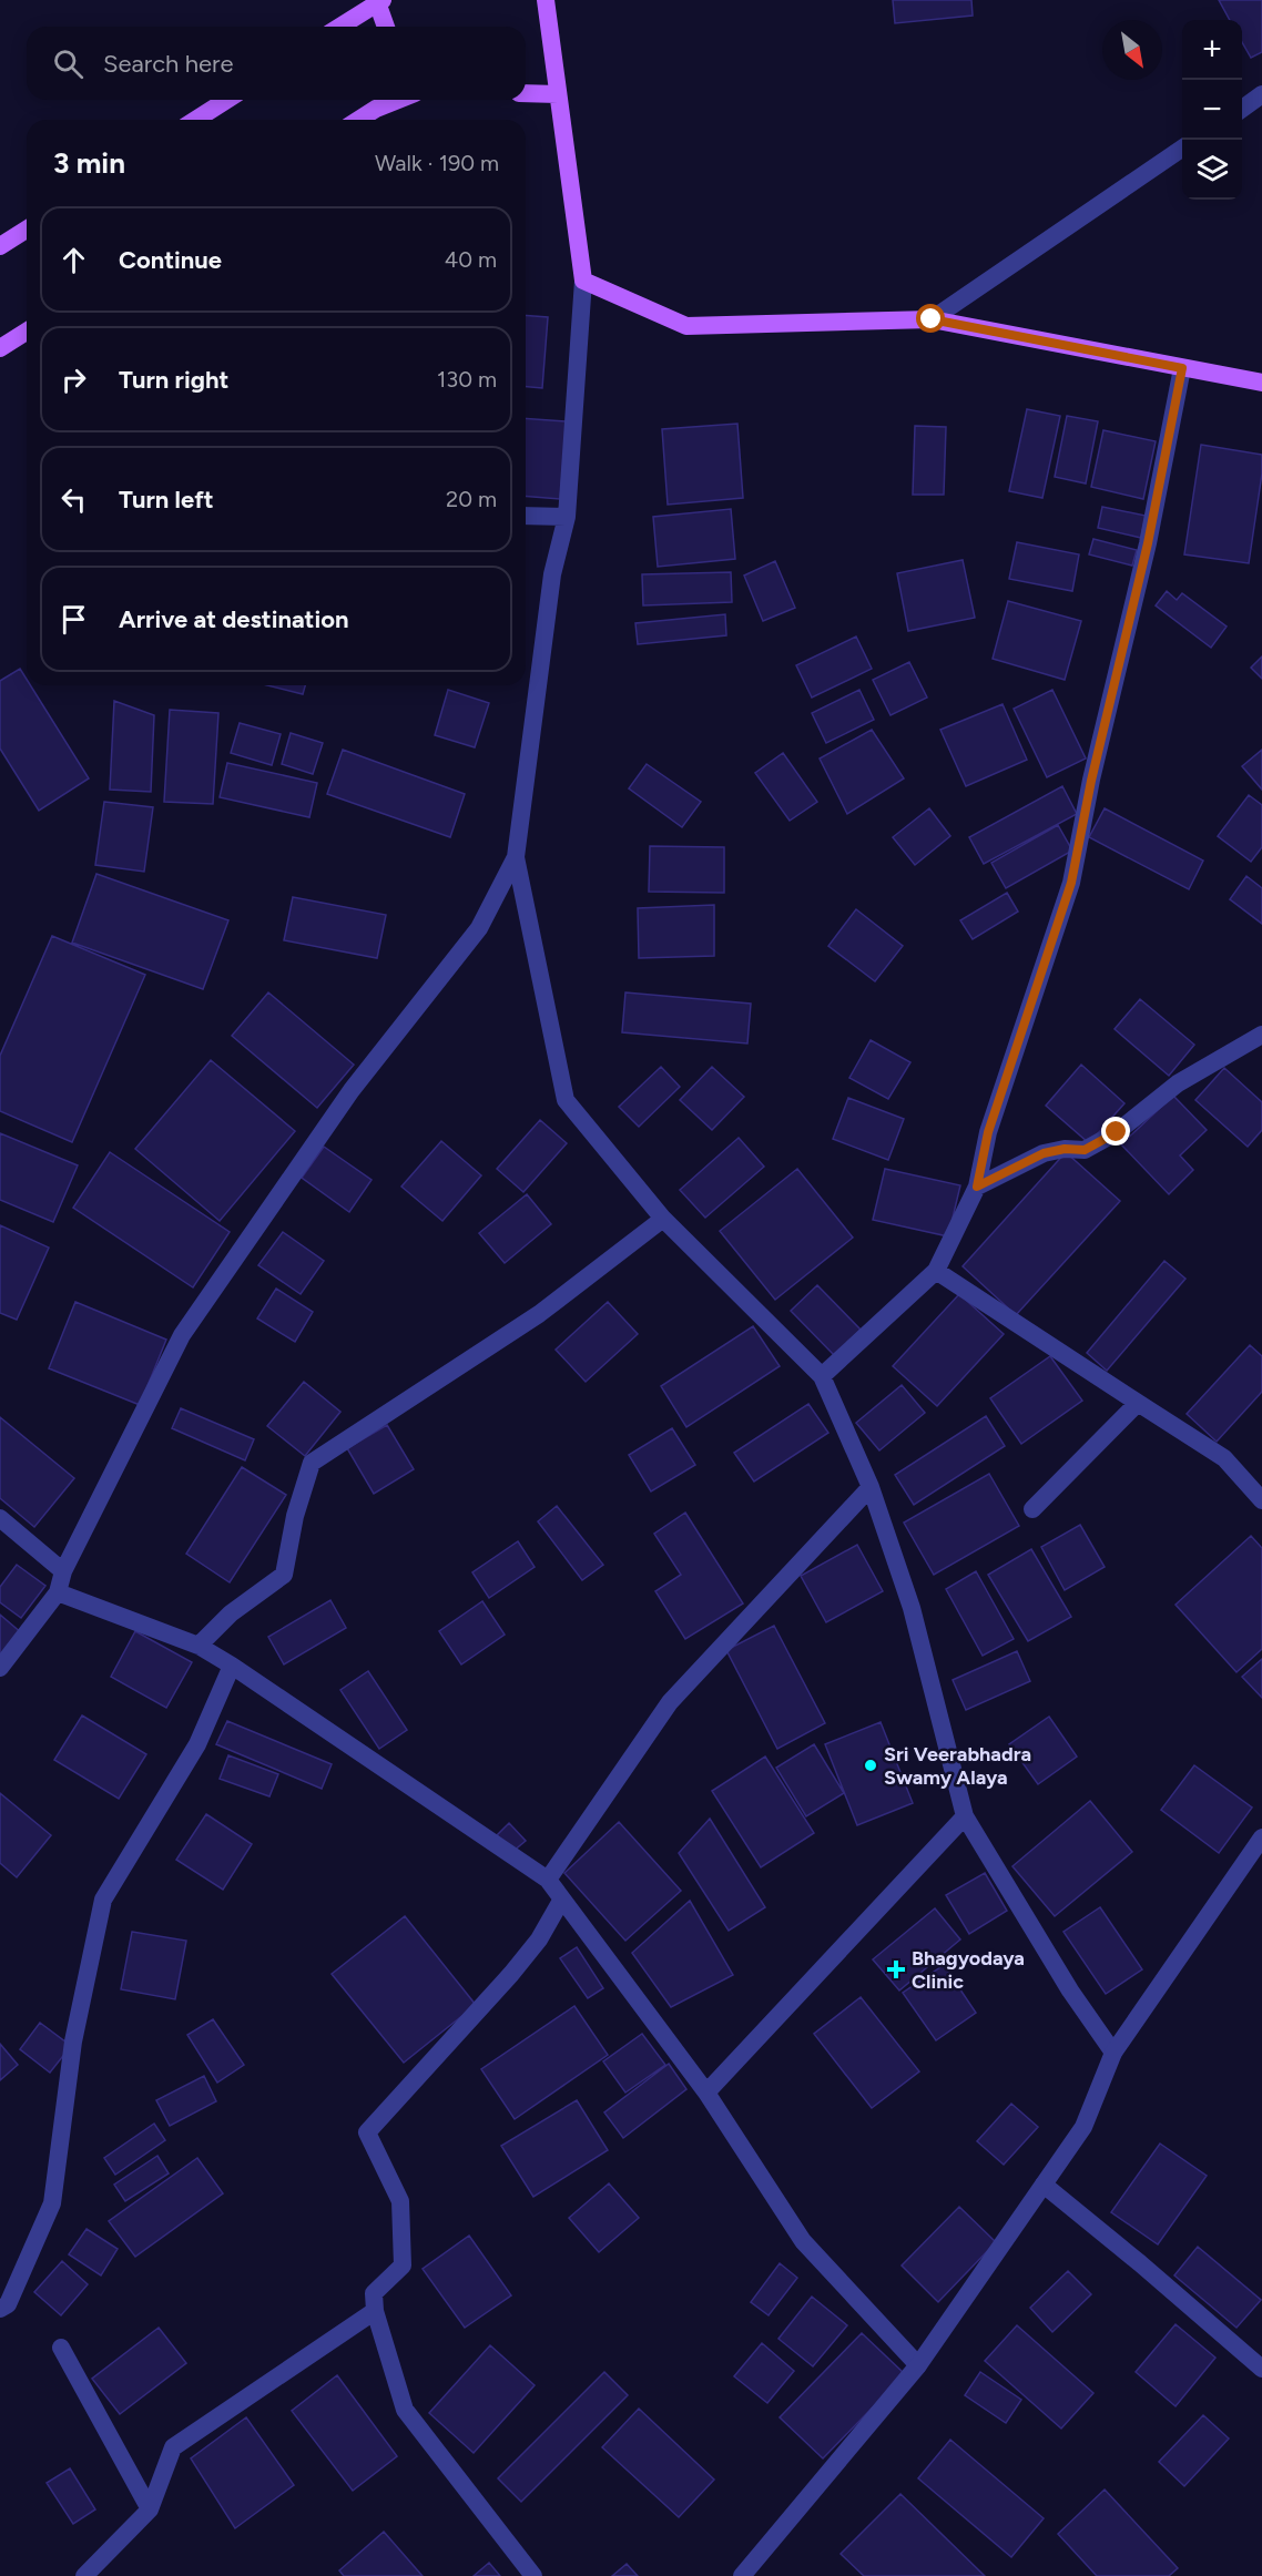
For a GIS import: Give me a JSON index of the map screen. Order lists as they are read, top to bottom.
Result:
{
  "places": {
    "other": ["Sri Veerabhadra Swamy Alaya"],
    "health": ["Bhagyodaya Clinic"]
  },
  "north": "bottom right",
  "page": {
    "map_buttons": ["+", "−"],
    "search": "Search here",
    "heading": ["3 min", "Walk · 190 m"],
    "list": [
      ["Continue", "40 m"],
      ["Turn right", "130 m"],
      ["Turn left", "20 m"],
      "Arrive at destination"
    ]
  }
}
